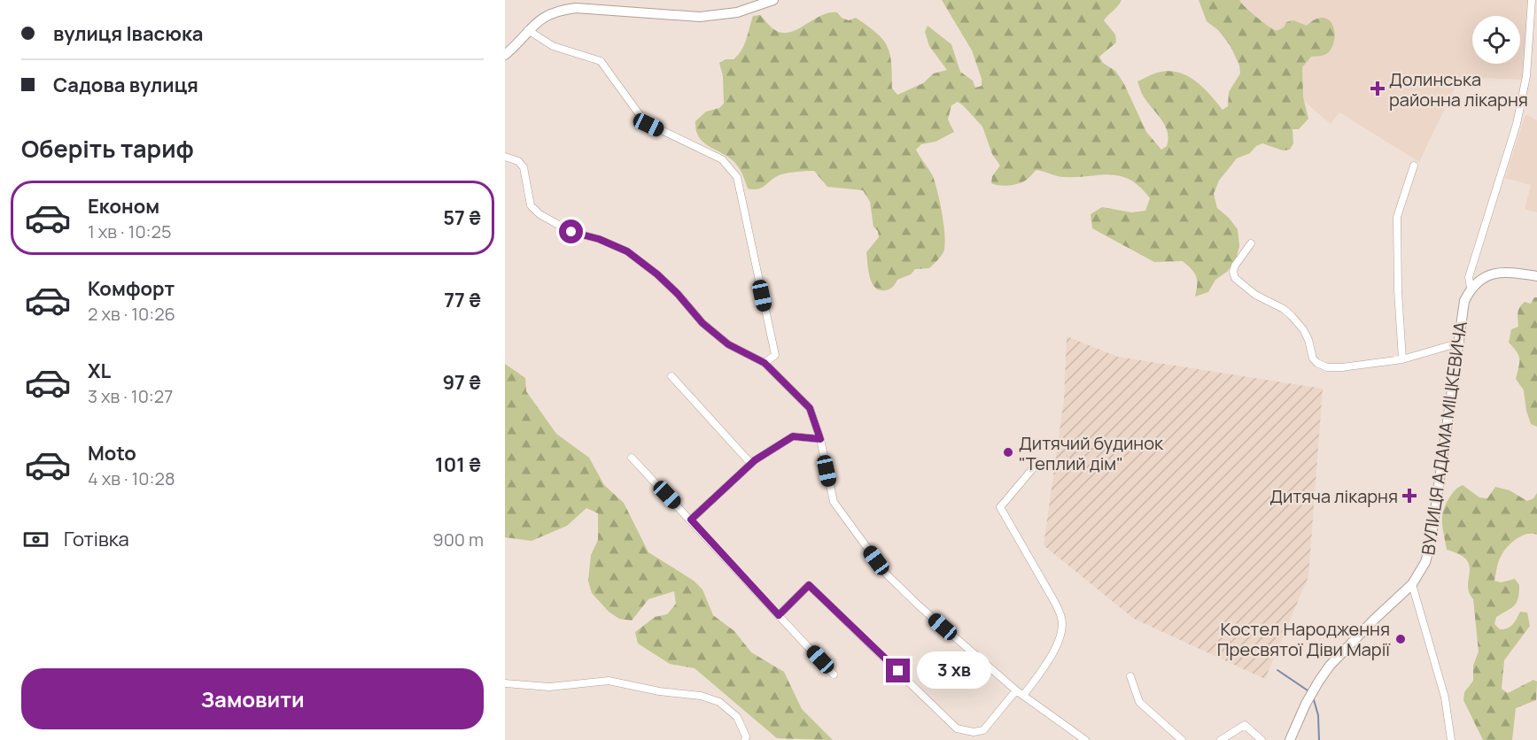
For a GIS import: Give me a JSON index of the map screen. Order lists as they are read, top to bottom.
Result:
{
  "streets": {
    "street": ["ВУЛИЦЯ АДАМА МІЦКЕВИЧА"]
  },
  "places": {
    "health": ["Долинська районна лікарня", "Дитяча лікарня"],
    "other": ["Дитячий будинок \"Теплий дім\"", "Костел Народження Пресвятої Діви Марії"]
  },
  "page": {
    "banner": ["вулиця Івасюка", "Садова вулиця"],
    "heading": "Оберіть тариф",
    "list": [
      {
        "name": "Економ",
        "note": "1 хв · 10:25",
        "value": "57 ₴"
      },
      {
        "name": "Комфорт",
        "note": "2 хв · 10:26",
        "value": "77 ₴"
      },
      {
        "name": "XL",
        "note": "3 хв · 10:27",
        "value": "97 ₴"
      },
      {
        "name": "Moto",
        "note": "4 хв · 10:28",
        "value": "101 ₴"
      }
    ],
    "pay": ["Готівка", "900 m"],
    "bubble": "3 хв",
    "buttons": "Замовити"
  }
}
